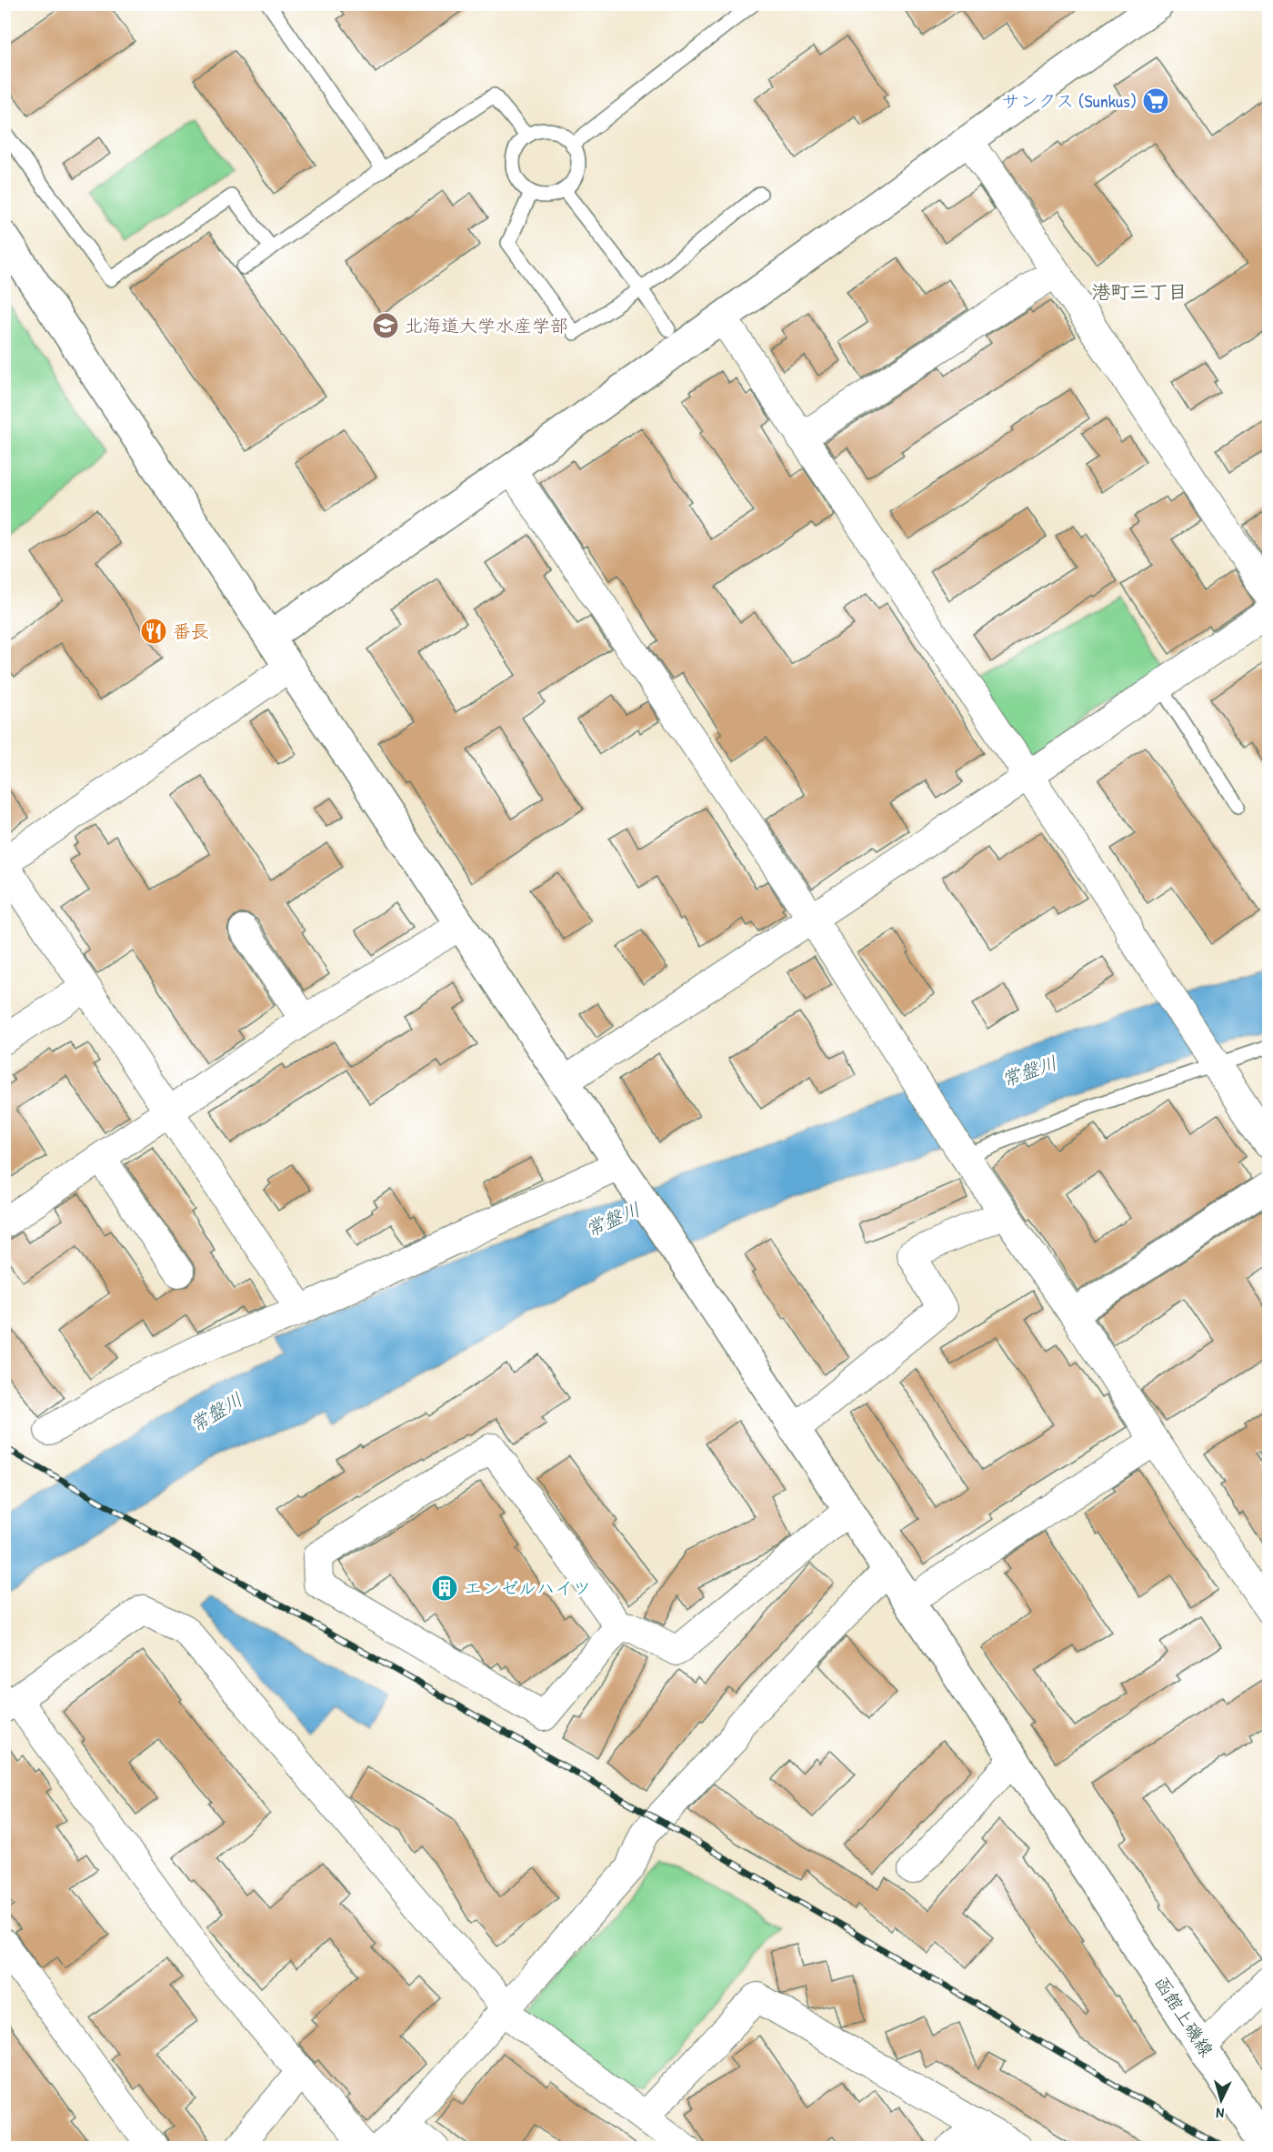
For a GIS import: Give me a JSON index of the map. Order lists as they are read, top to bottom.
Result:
{
  "streets": {
    "street": ["函館上磯線"]
  },
  "districts": ["港町三丁目"],
  "water": ["常盤川"],
  "places": {
    "supermarket": ["サンクス (Sunkus)"],
    "school or university": ["北海道大学水産学部"],
    "restaurant": ["番長"],
    "building": ["エンゼルハイツ"]
  },
  "north": "bottom"
}
